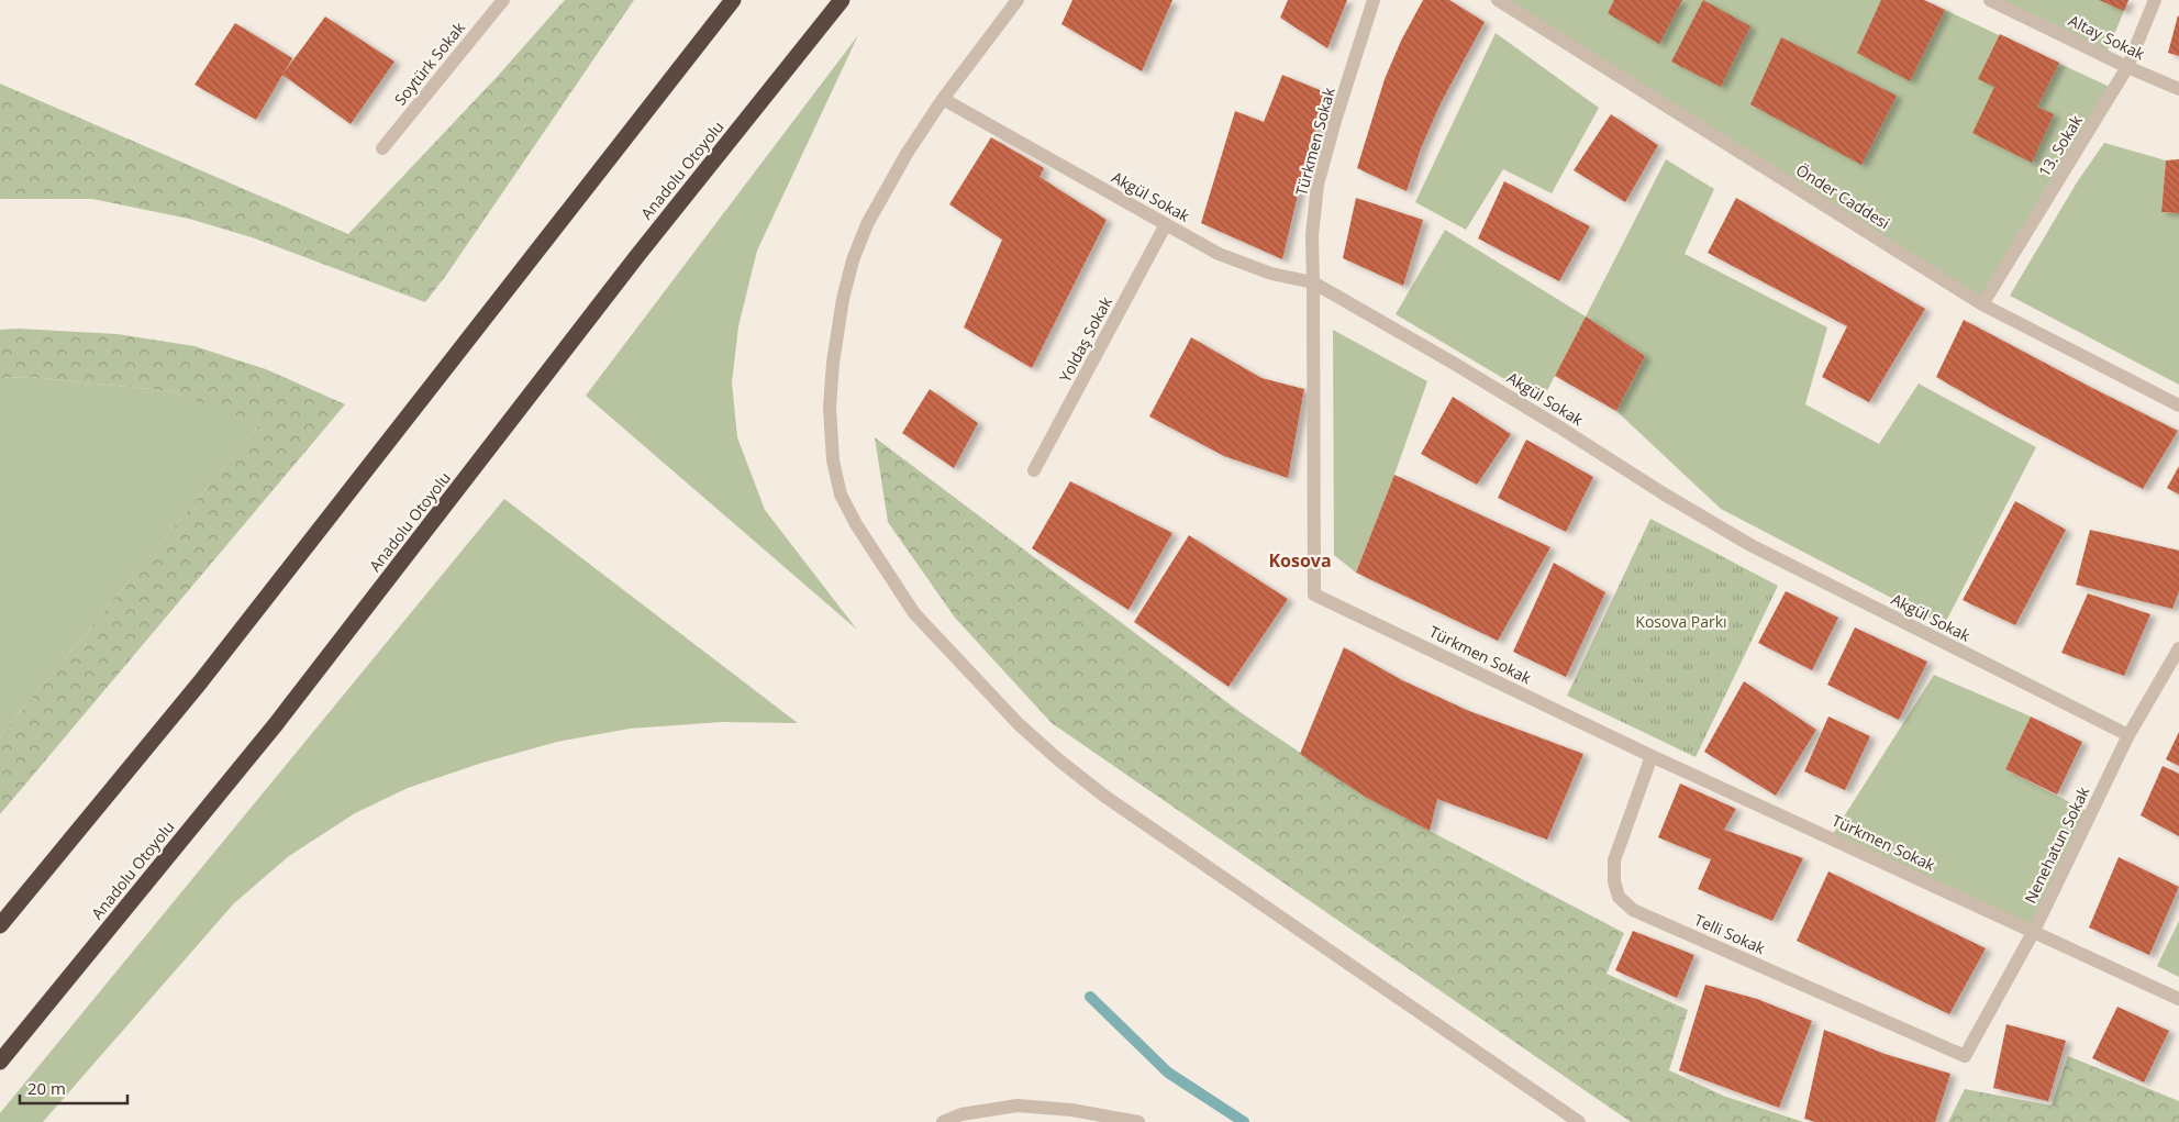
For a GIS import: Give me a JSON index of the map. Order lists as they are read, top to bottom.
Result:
{
  "streets": {
    "highway": ["Anadolu Otoyolu"],
    "street": [
      "Altay Sokak",
      "Soytürk Sokak",
      "Türkmen Sokak",
      "13. Sokak",
      "Akgül Sokak",
      "Önder Caddesi",
      "Yoldaş Sokak",
      "Nenehatun Sokak",
      "Telli Sokak"
    ]
  },
  "crossings": [
    ["Altay Sokak", "13. Sokak"],
    ["Türkmen Sokak", "Akgül Sokak"],
    ["Türkmen Sokak", "Nenehatun Sokak"],
    ["Türkmen Sokak", "Telli Sokak"],
    ["13. Sokak", "Önder Caddesi"],
    ["Akgül Sokak", "Yoldaş Sokak"],
    ["Akgül Sokak", "Nenehatun Sokak"],
    ["Nenehatun Sokak", "Telli Sokak"]
  ],
  "districts": ["Kosova"],
  "parks": ["Kosova Parkı"],
  "scale_bar": "20 m"
}
